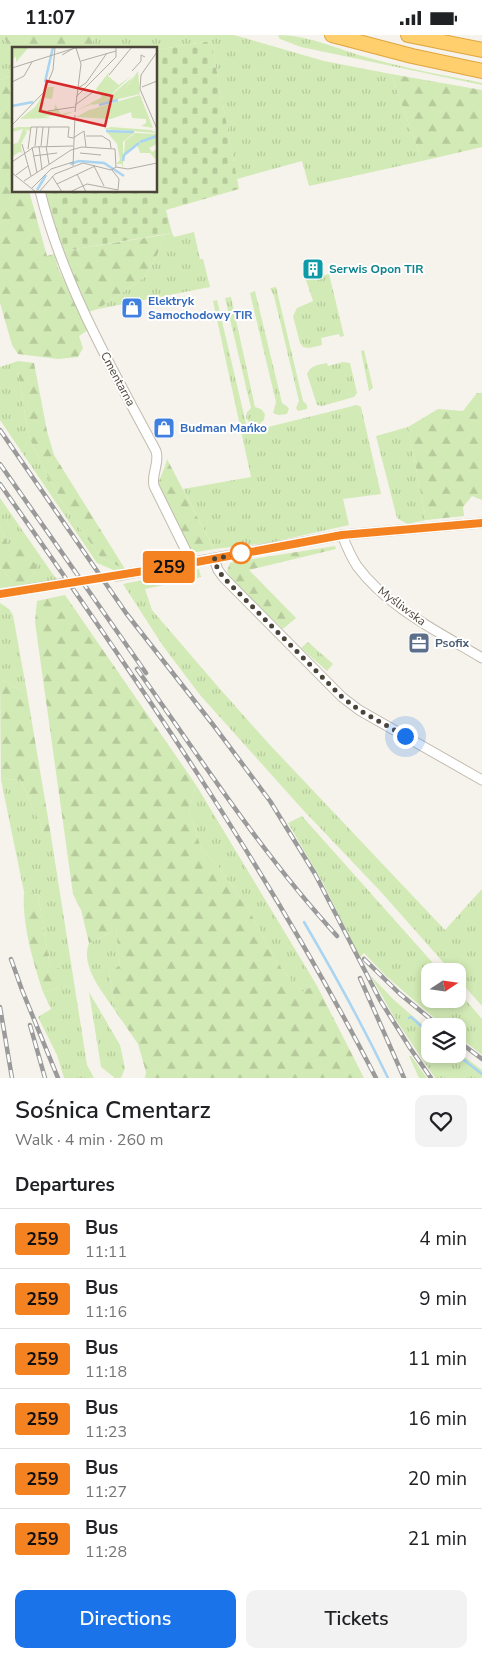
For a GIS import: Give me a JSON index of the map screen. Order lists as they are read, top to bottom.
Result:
{
  "streets": {
    "street": ["Cmentarna", "Myśliwska"]
  },
  "places": {
    "building": ["Serwis Opon TIR"],
    "shop": ["Elektryk Samochodowy TIR", "Budman Mańko"],
    "office": ["Psofix"]
  },
  "lines": ["bus line 259"],
  "north": "right",
  "page": {
    "status": "11:07",
    "on_map": "259",
    "heading": [
      ["Sośnica Cmentarz", "Walk · 4 min · 260 m"],
      "Departures"
    ],
    "list": [
      {
        "mark": "259",
        "name": "Bus",
        "note": "11:11",
        "value": "4 min"
      },
      {
        "mark": "259",
        "name": "Bus",
        "note": "11:16",
        "value": "9 min"
      },
      {
        "mark": "259",
        "name": "Bus",
        "note": "11:18",
        "value": "11 min"
      },
      {
        "mark": "259",
        "name": "Bus",
        "note": "11:23",
        "value": "16 min"
      },
      {
        "mark": "259",
        "name": "Bus",
        "note": "11:27",
        "value": "20 min"
      },
      {
        "mark": "259",
        "name": "Bus",
        "note": "11:28",
        "value": "21 min"
      }
    ],
    "buttons": ["Directions", "Tickets"]
  }
}
